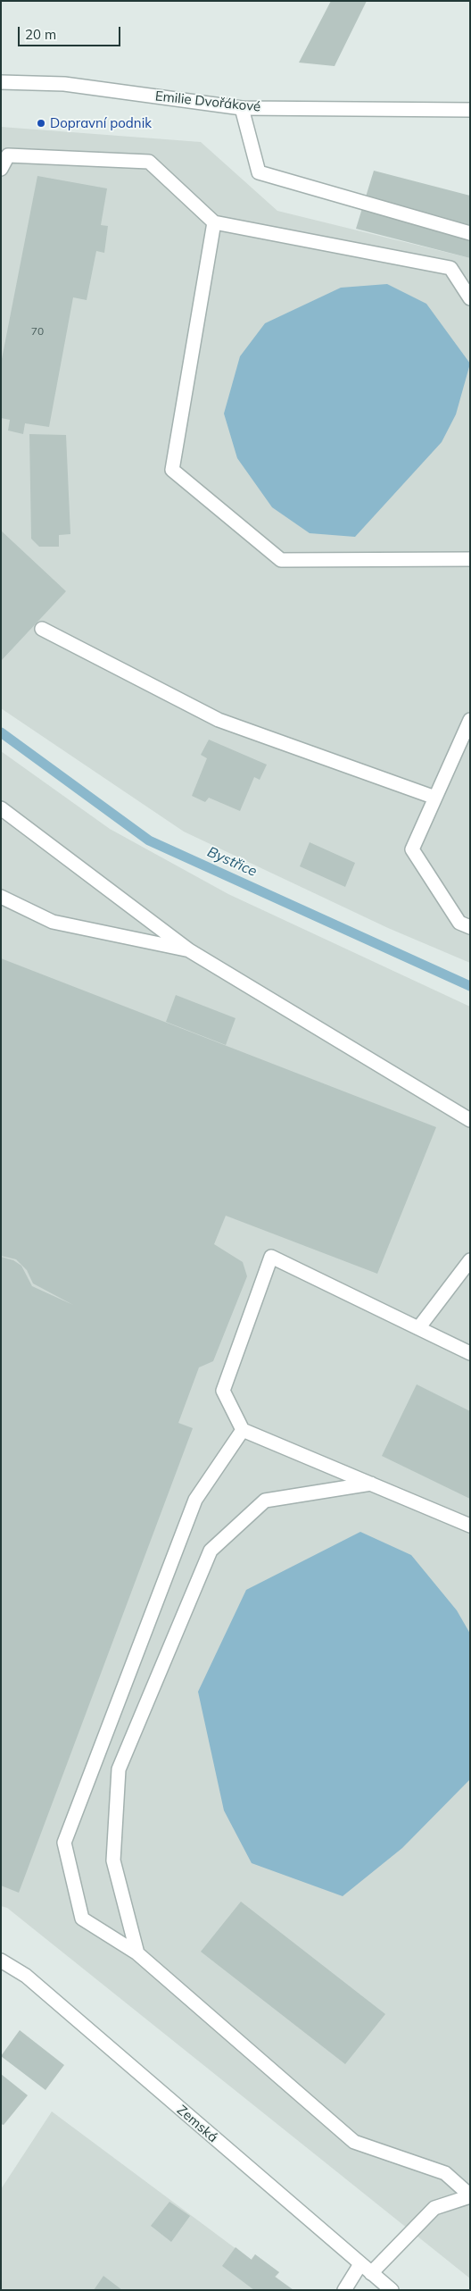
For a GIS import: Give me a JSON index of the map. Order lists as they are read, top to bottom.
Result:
{
  "streets": {
    "street": ["Emilie Dvořákové", "Zemská"]
  },
  "water": ["Bystřice"],
  "places": ["Dopravní podnik"],
  "house_numbers": ["70"],
  "scale_bar": "20 m"
}
